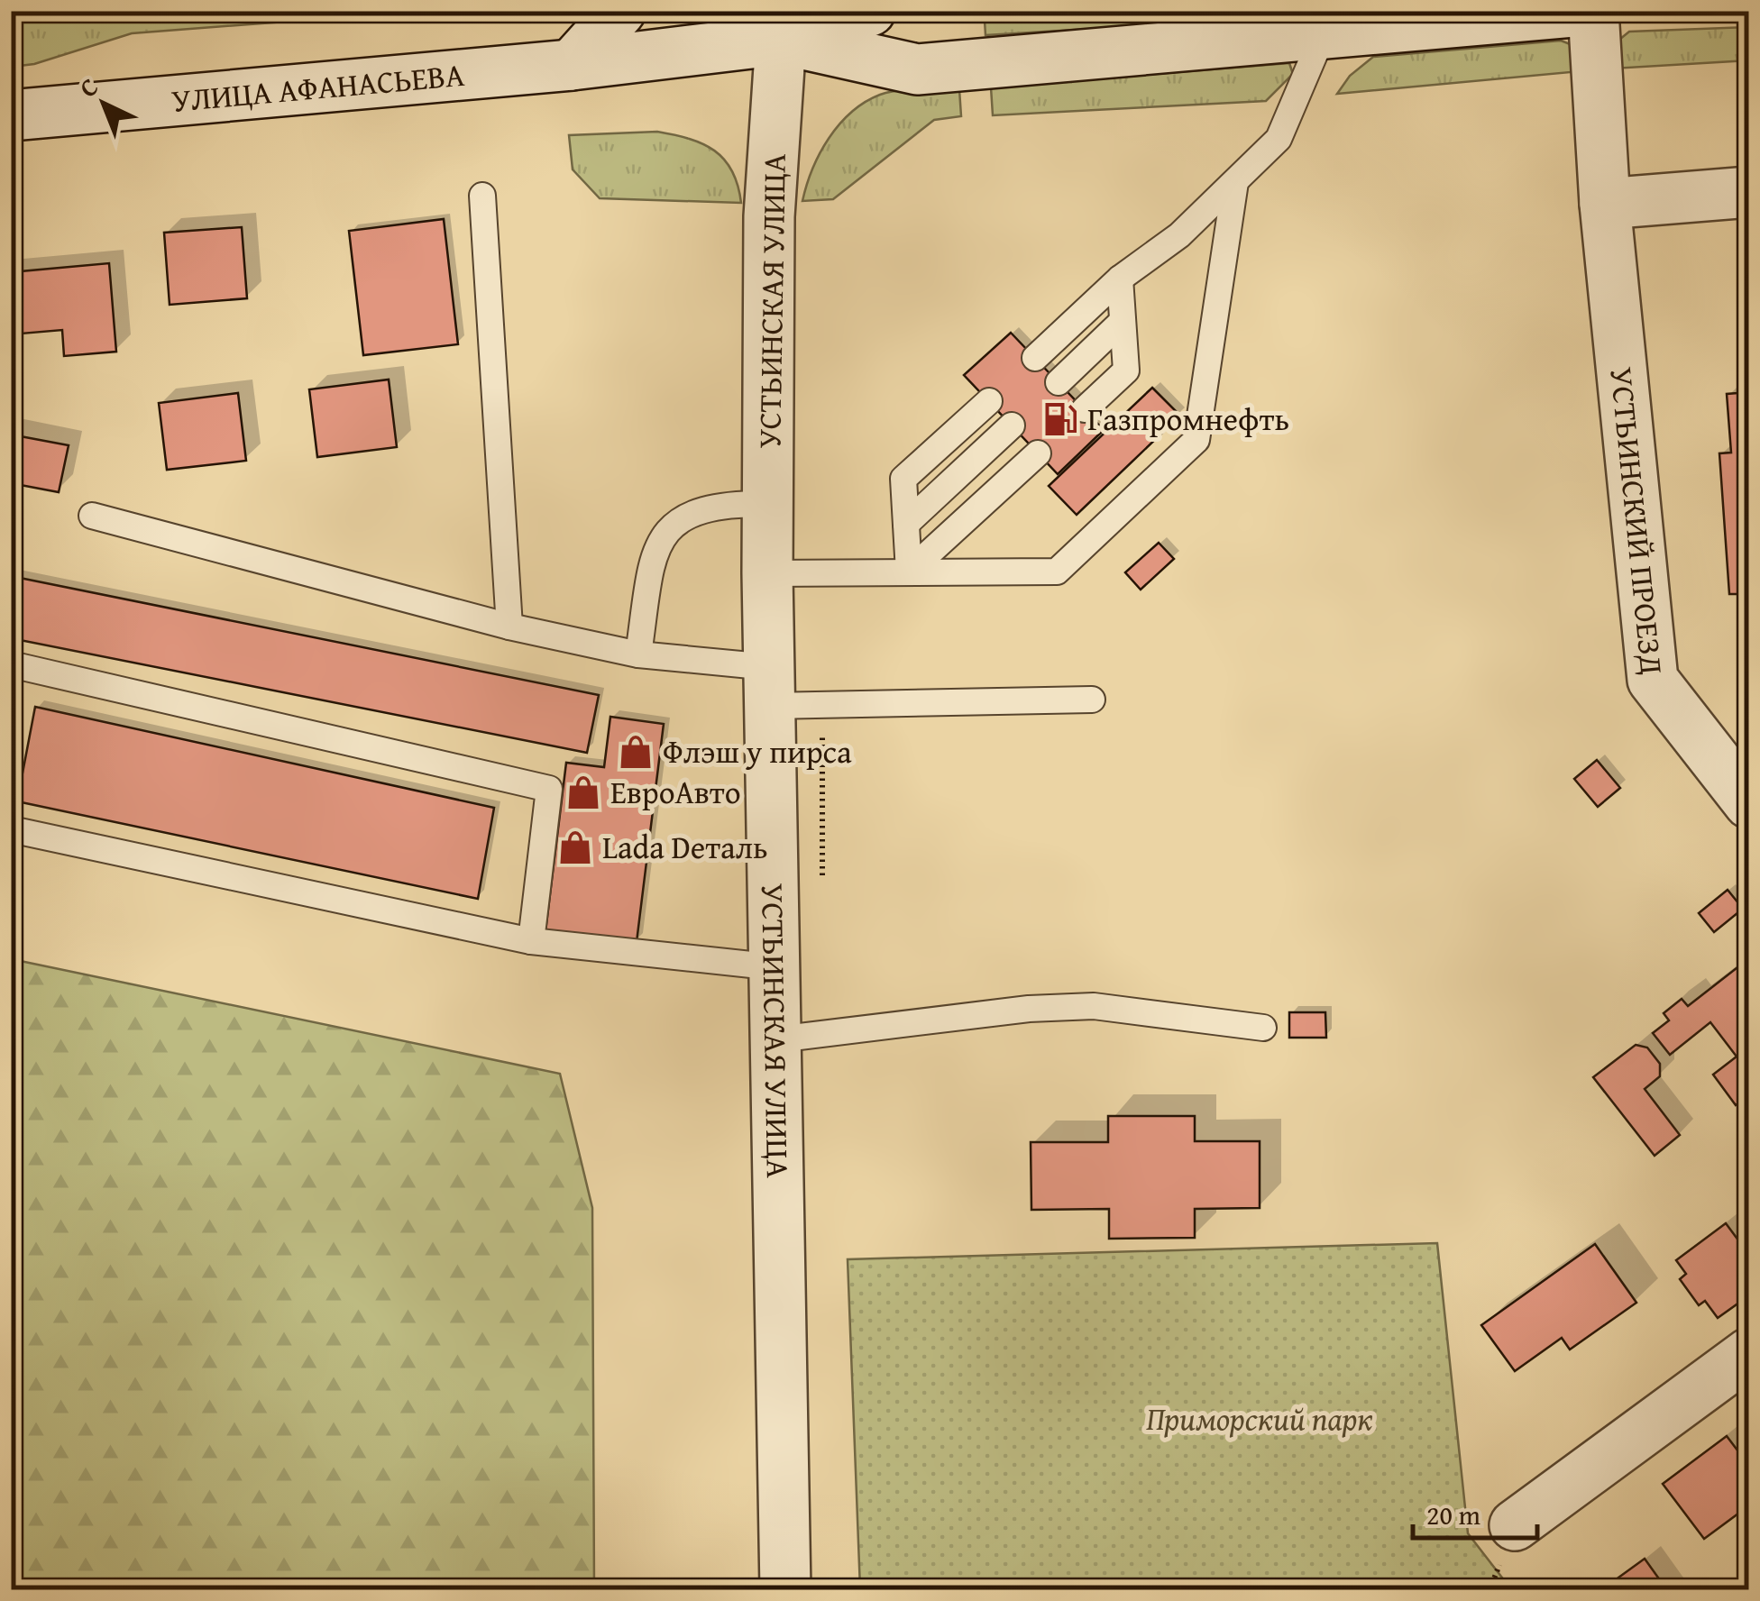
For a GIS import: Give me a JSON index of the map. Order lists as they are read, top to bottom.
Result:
{
  "streets": {
    "street": ["УЛИЦА АФАНАСЬЕВА", "УСТЬИНСКАЯ УЛИЦА", "УСТЬИНСКИЙ ПРОЕЗД"]
  },
  "crossings": [
    ["УЛИЦА АФАНАСЬЕВА", "УСТЬИНСКАЯ УЛИЦА"]
  ],
  "parks": ["Приморский парк"],
  "places": {
    "fuel station": ["Газпромнефть"],
    "shop": ["Флэш у пирса", "ЕвроАвто", "Lada Dеталь"]
  },
  "scale_bar": "20 m",
  "north": "top left"
}
